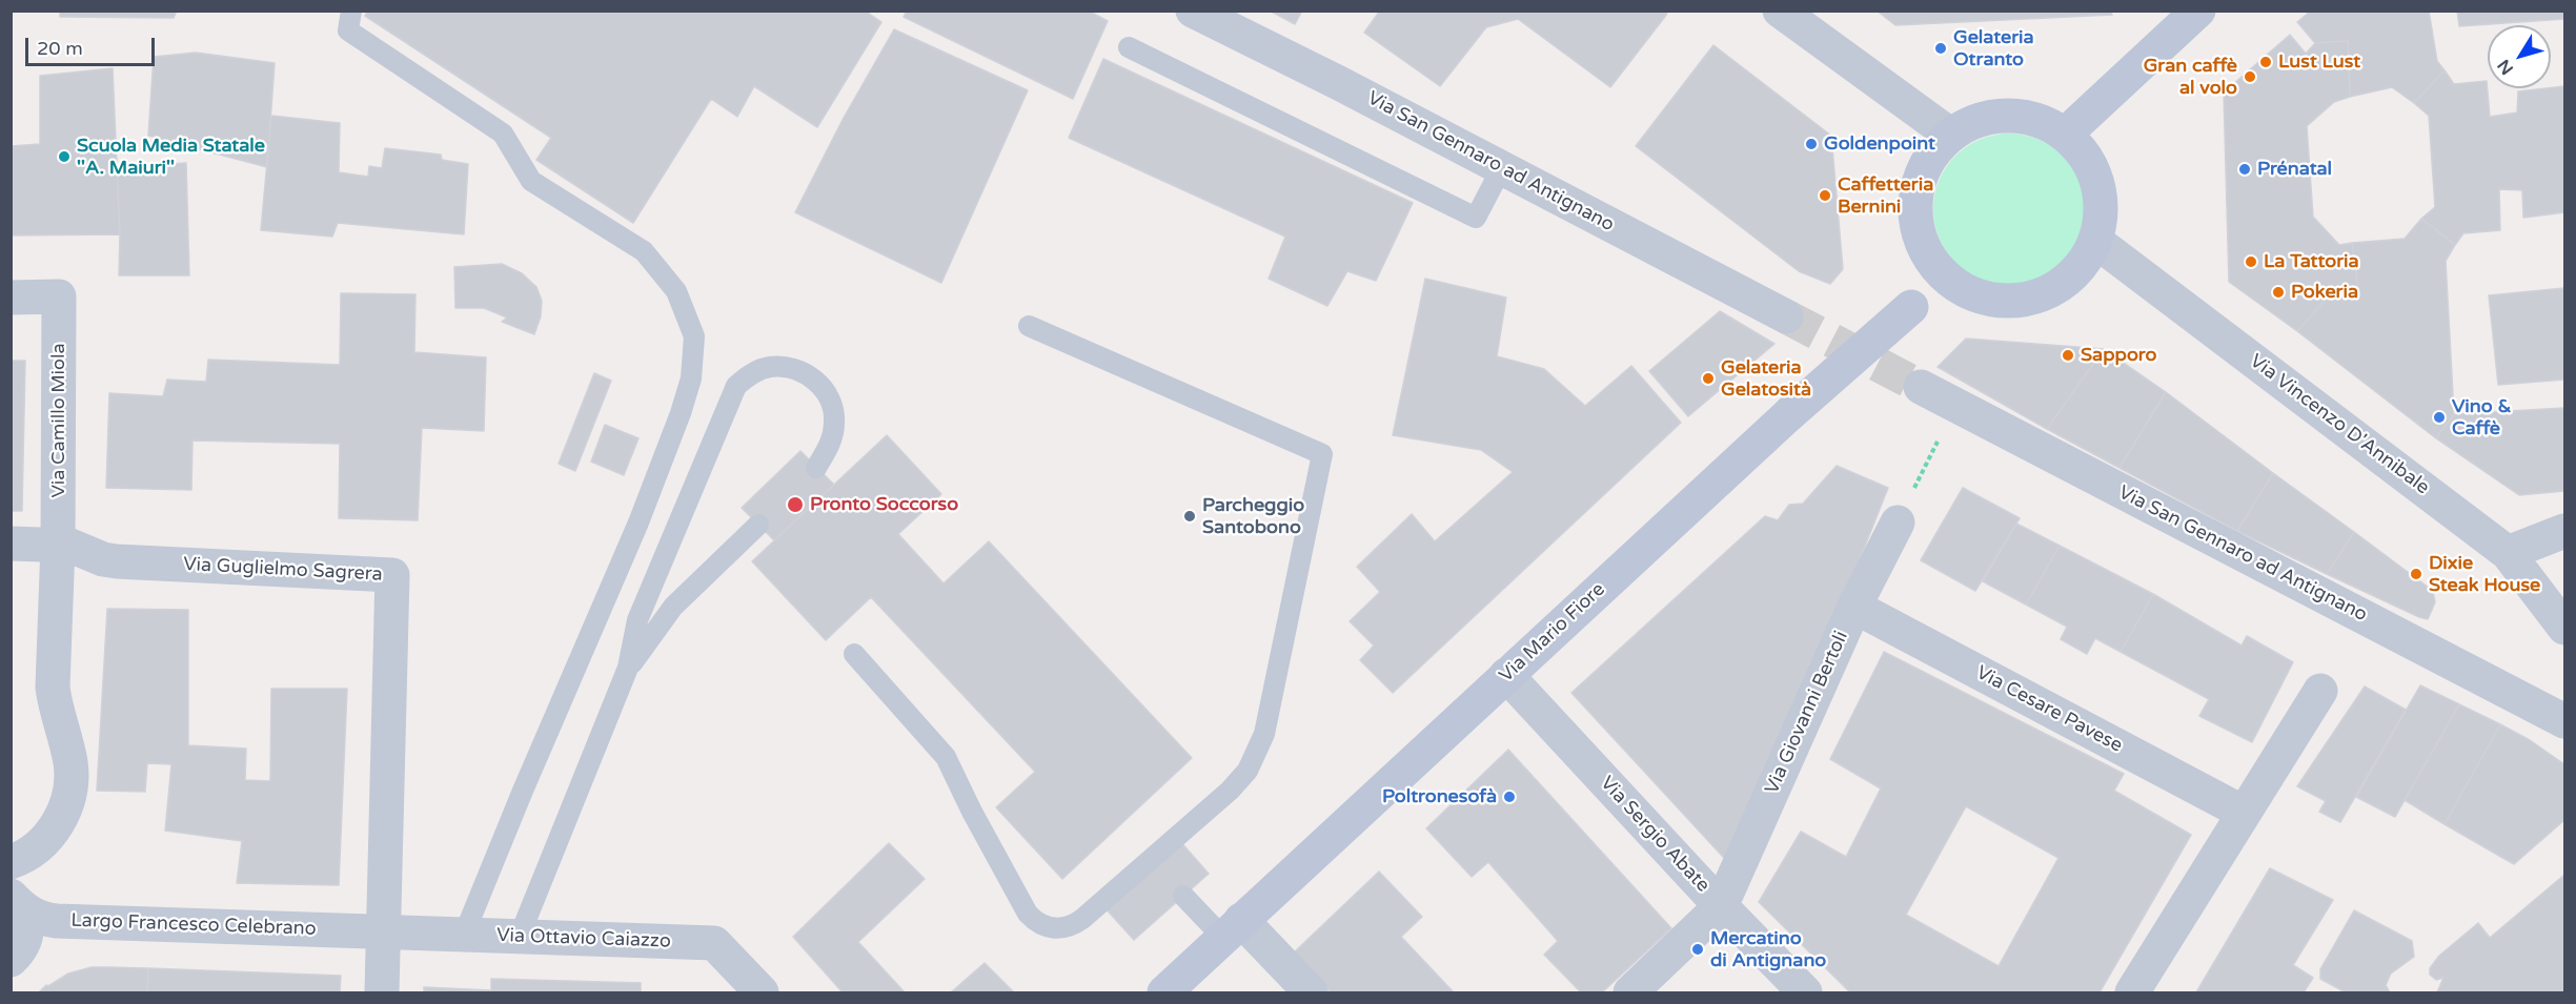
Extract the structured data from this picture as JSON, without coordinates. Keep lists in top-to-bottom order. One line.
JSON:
{"streets":{"street":["Via San Gennaro ad Antignano","Via Camillo Miola","Via Vincenzo D'Annibale","Via Guglielmo Sagrera","Via Mario Fiore","Via Cesare Pavese","Via Giovanni Bertoli","Via Sergio Abate","Largo Francesco Celebrano","Via Ottavio Caiazzo"]},"crossings":[["Via Camillo Miola","Via Guglielmo Sagrera"],["Via Vincenzo D'Annibale","Via Mario Fiore"],["Via Guglielmo Sagrera","Largo Francesco Celebrano"],["Via Guglielmo Sagrera","Via Ottavio Caiazzo"],["Via Mario Fiore","Via Sergio Abate"],["Via Cesare Pavese","Via Giovanni Bertoli"],["Via Giovanni Bertoli","Via Sergio Abate"],["Largo Francesco Celebrano","Via Ottavio Caiazzo"]],"places":["Gelateria Otranto","Lust Lust","Gran caffè al volo","Goldenpoint","Scuola Media Statale ''A. Maiuri''","Prénatal","Caffetteria Bernini","La Tattoria","Pokeria","Sapporo","Gelateria Gelatosità","Vino & Caffè","Pronto Soccorso","Parcheggio Santobono","Dixie Steak House","Poltronesofà","Mercatino di Antignano"],"scale_bar":"20 m","north":"bottom left"}
